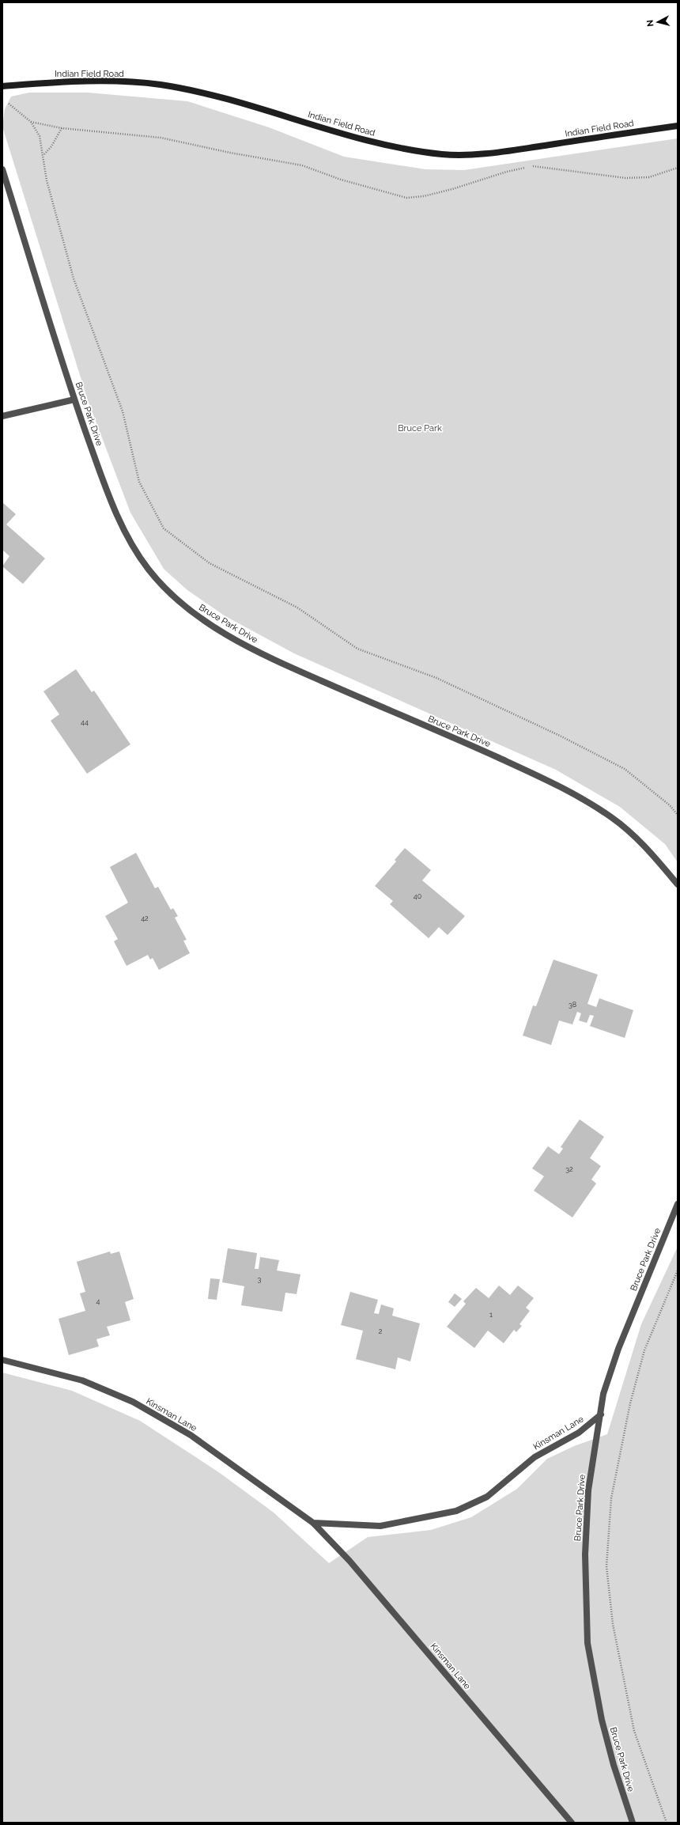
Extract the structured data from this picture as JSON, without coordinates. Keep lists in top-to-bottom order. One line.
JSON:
{"streets":{"main road":["Indian Field Road"],"street":["Bruce Park Drive","Kinsman Lane"]},"crossings":[["Bruce Park Drive","Kinsman Lane"]],"parks":["Bruce Park"],"house_numbers":["44","40","42","38","32","3","4","1","2"],"north":"left"}
